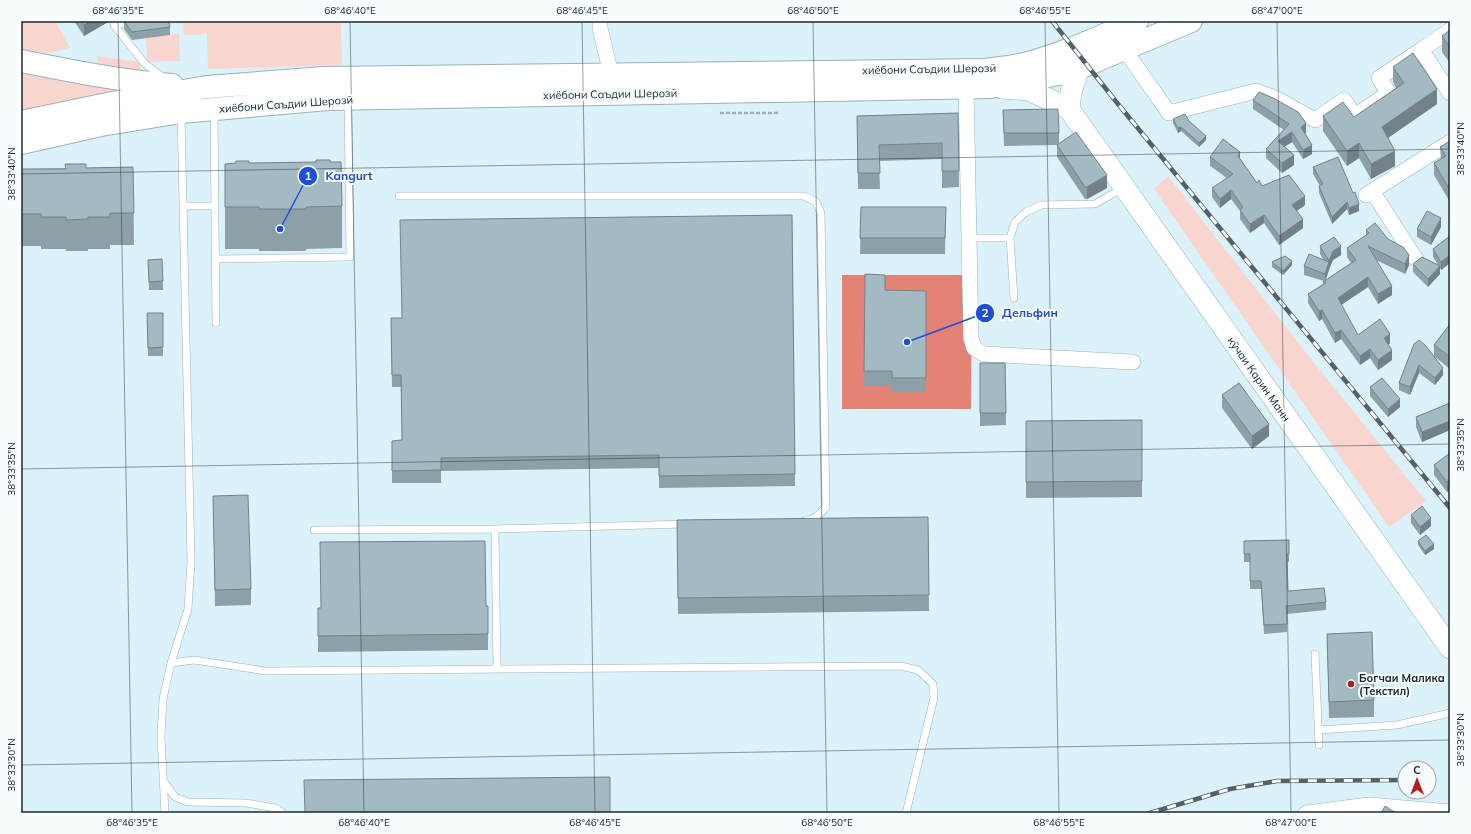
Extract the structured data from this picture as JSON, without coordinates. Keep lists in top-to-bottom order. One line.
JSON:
{"streets":{"highway":["хиёбони Саъдии Шерозӣ"],"street":["кӯчаи Карин Манн"]},"crossings":[["хиёбони Саъдии Шерозӣ","кӯчаи Карин Манн"]],"places":["Kangurt","Дельфин","Богчаи Малика (Текстил)"],"north":"top","coordinates":["68°46'35\"E","68°46'40\"E","68°46'45\"E","68°46'50\"E","68°46'55\"E","68°47'00\"E","38°33'40\"N","38°33'35\"N","38°33'30\"N"]}
